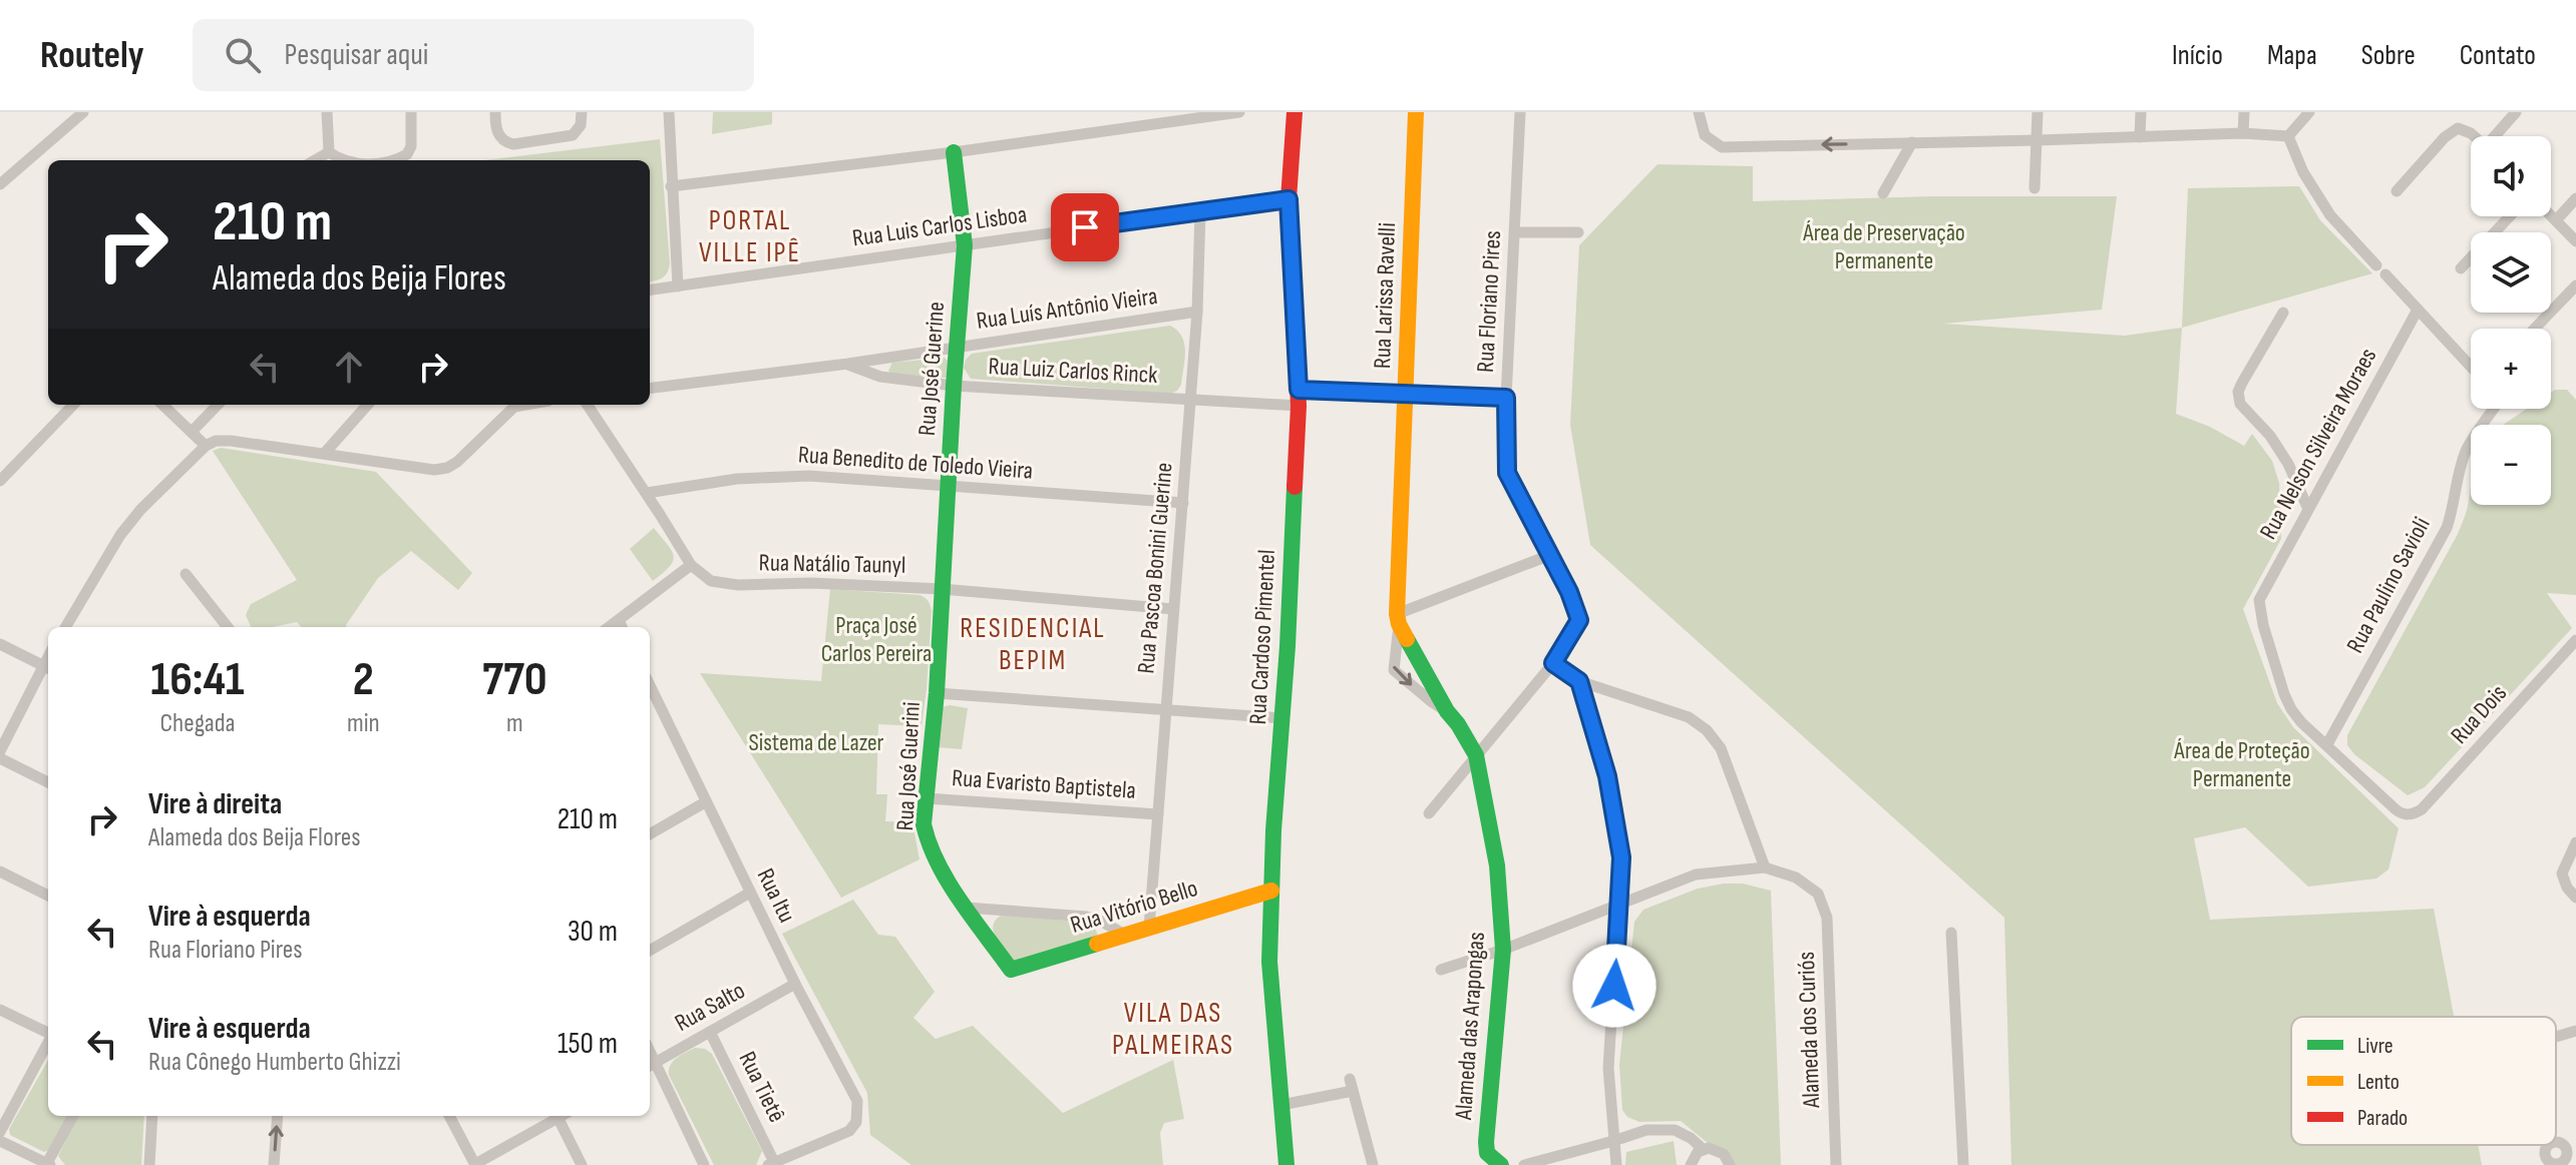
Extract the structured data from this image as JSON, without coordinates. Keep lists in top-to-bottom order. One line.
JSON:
{"streets":{"street":["Rua Luis Carlos Lisboa","Rua Larissa Ravelli","Rua Floriano Pires","Rua Luís Antônio Vieira","Rua José Guerine","Rua Luiz Carlos Rinck","Rua Nelson Silveira Moraes","Rua Benedito de Toledo Vieira","Rua Natálio Taunyl","Rua Pascoa Bonini Guerine","Rua Paulino Savioli","Rua Cardoso Pimentel","Rua Dois","Rua José Guerini","Rua Evaristo Baptistela","Rua Itu","Rua Vitório Bello","Rua Salto","Alameda das Arapongas","Alameda dos Curiós","Rua Tietê"]},"crossings":[["Rua Luis Carlos Lisboa","Rua José Guerine"],["Rua Luis Carlos Lisboa","Rua Pascoa Bonini Guerine"],["Rua Luis Carlos Lisboa","Rua Cardoso Pimentel"],["Rua Larissa Ravelli","Rua Luiz Carlos Rinck"],["Rua Larissa Ravelli","Alameda das Arapongas"],["Rua Floriano Pires","Rua Luiz Carlos Rinck"],["Rua Luís Antônio Vieira","Rua José Guerine"],["Rua Luís Antônio Vieira","Rua Luiz Carlos Rinck"],["Rua Luís Antônio Vieira","Rua Pascoa Bonini Guerine"],["Rua José Guerine","Rua Luiz Carlos Rinck"],["Rua José Guerine","Rua Benedito de Toledo Vieira"],["Rua José Guerine","Rua Natálio Taunyl"],["Rua José Guerine","Rua José Guerini"],["Rua Luiz Carlos Rinck","Rua Pascoa Bonini Guerine"],["Rua Luiz Carlos Rinck","Rua Cardoso Pimentel"],["Rua Nelson Silveira Moraes","Rua Paulino Savioli"],["Rua Nelson Silveira Moraes","Rua Dois"],["Rua Benedito de Toledo Vieira","Rua Natálio Taunyl"],["Rua Benedito de Toledo Vieira","Rua Pascoa Bonini Guerine"],["Rua Natálio Taunyl","Rua Pascoa Bonini Guerine"],["Rua Natálio Taunyl","Rua José Guerini"],["Rua Pascoa Bonini Guerine","Rua Evaristo Baptistela"],["Rua Pascoa Bonini Guerine","Rua Vitório Bello"],["Rua Paulino Savioli","Rua Dois"],["Rua Cardoso Pimentel","Rua Vitório Bello"],["Rua José Guerini","Rua Evaristo Baptistela"],["Rua José Guerini","Rua Vitório Bello"],["Rua Itu","Rua Salto"],["Rua Itu","Rua Tietê"],["Rua Salto","Rua Tietê"]],"districts":["PORTAL VILLE IPÊ","RESIDENCIAL BEPIM","VILA DAS PALMEIRAS"],"parks":["Área de Preservação Permanente","Praça José Carlos Pereira","Sistema de Lazer","Área de Proteção Permanente"],"legend":["Livre","Lento","Parado"],"page":{"header":"Routely","search":"Pesquisar aqui","nav":["Início","Mapa","Sobre","Contato"],"map_buttons":["+","−"],"turn":["210 m","Alameda dos Beija Flores"],"eta":["16:41","Chegada","2","min","770","m"],"list":[{"name":"Vire à direita","note":"Alameda dos Beija Flores","value":"210 m"},{"name":"Vire à esquerda","note":"Rua Floriano Pires","value":"30 m"},{"name":"Vire à esquerda","note":"Rua Cônego Humberto Ghizzi","value":"150 m"}]}}
